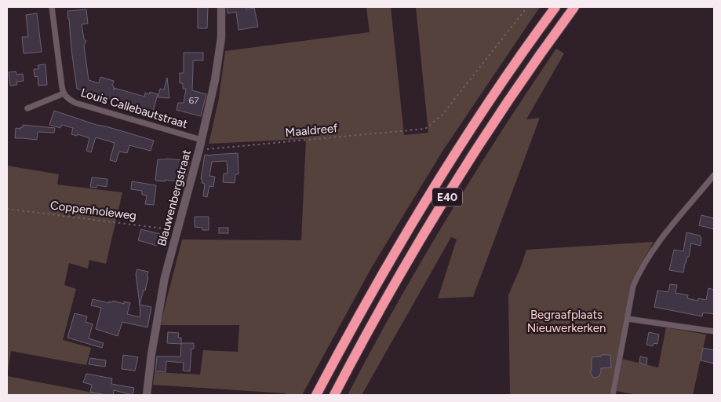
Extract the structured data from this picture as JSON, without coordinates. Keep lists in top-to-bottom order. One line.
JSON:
{"streets":{"highway":["E40"],"street":["Louis Callebautstraat","Blauwenbergstraat"],"path":["Maaldreef","Coppenholeweg"]},"crossings":[["Louis Callebautstraat","Blauwenbergstraat"],["Maaldreef","Blauwenbergstraat"],["Blauwenbergstraat","Coppenholeweg"]],"parks":["Begraafplaats Nieuwerkerken"],"house_numbers":["67"]}
